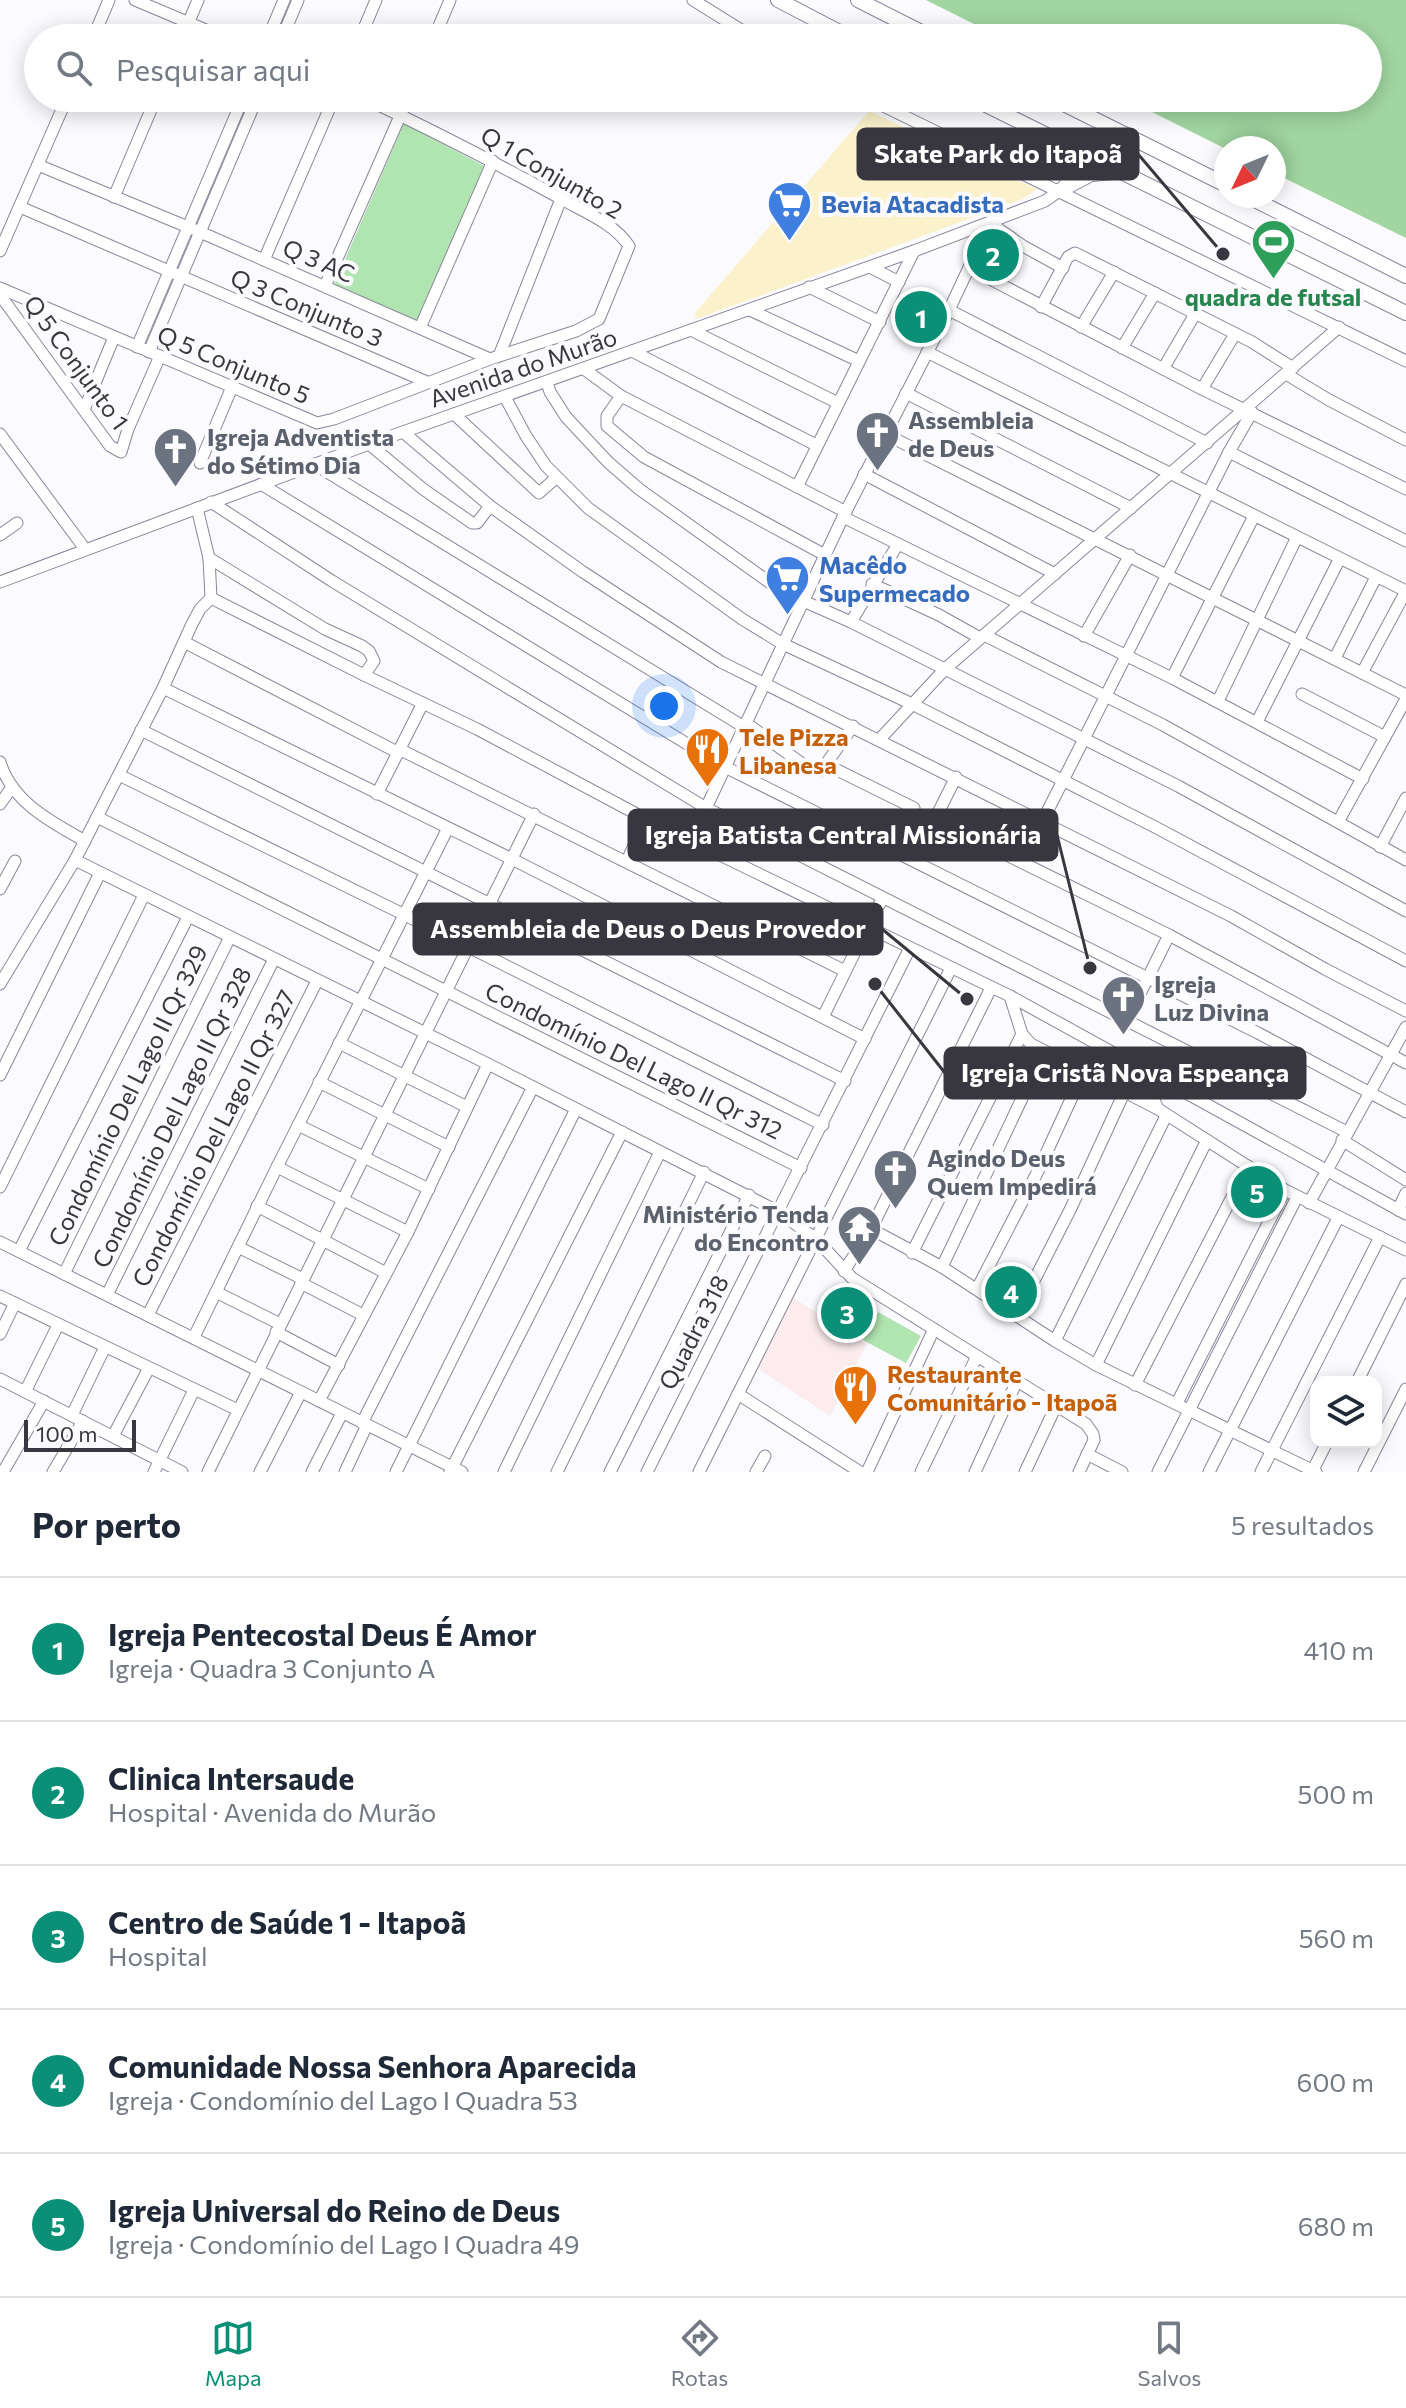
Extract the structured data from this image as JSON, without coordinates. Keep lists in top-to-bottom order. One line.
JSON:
{"streets":{"street":["Q 1 Conjunto 2","Q 3 AC","Q 3 Conjunto 3","Q 5 Conjunto 1","Q 5 Conjunto 5","Avenida do Murão","Condomínio Del Lago II Qr 312","Condomínio Del Lago II Qr 329","Condomínio Del Lago II Qr 328","Condomínio Del Lago II Qr 327","Quadra 318"]},"crossings":[["Q 1 Conjunto 2","Q 3 AC"],["Q 1 Conjunto 2","Q 5 Conjunto 5"],["Q 3 AC","Q 5 Conjunto 5"],["Q 3 Conjunto 3","Q 5 Conjunto 5"],["Q 5 Conjunto 1","Q 5 Conjunto 5"],["Condomínio Del Lago II Qr 312","Quadra 318"]],"places":{"supermarket":["Bevia Atacadista","Macêdo Supermecado"],"other":["Skate Park do Itapoã","Igreja Batista Central Missionária","Igreja Cristã Nova Espeança","Assembleia de Deus o Deus Provedor"],"sports":["quadra de futsal"],"church":["Assembleia de Deus","Igreja Adventista do Sétimo Dia","Igreja Luz Divina","Agindo Deus Quem Impedirá"],"restaurant":["Tele Pizza Libanesa","Restaurante Comunitário - Itapoã"],"temple":["Ministério Tenda do Encontro"]},"scale_bar":"100 m","north":"bottom left","page":{"search":"Pesquisar aqui","pins":["2","1","5","4","3"],"scale":"100 m","heading":["Por perto","5 resultados"],"list":[{"mark":"1","name":"Igreja Pentecostal Deus É Amor","note":"Igreja · Quadra 3 Conjunto A","value":"410 m"},{"mark":"2","name":"Clinica Intersaude","note":"Hospital · Avenida do Murão","value":"500 m"},{"mark":"3","name":"Centro de Saúde 1 - Itapoã","note":"Hospital","value":"560 m"},{"mark":"4","name":"Comunidade Nossa Senhora Aparecida","note":"Igreja · Condomínio del Lago I Quadra 53","value":"600 m"},{"mark":"5","name":"Igreja Universal do Reino de Deus","note":"Igreja · Condomínio del Lago I Quadra 49","value":"680 m"}],"nav":["Mapa","Rotas","Salvos"]}}
